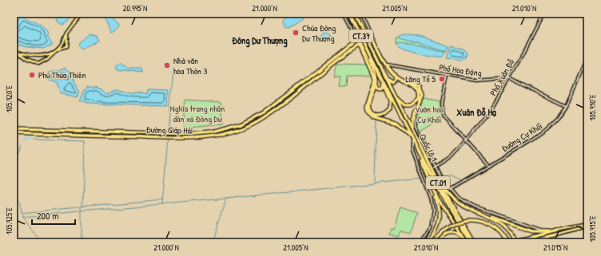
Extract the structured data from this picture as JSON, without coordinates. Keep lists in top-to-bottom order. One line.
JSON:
{"streets":{"highway":["CT.37","Đường Giáp Hải","Quốc lộ 1","CT.01"],"street":["Phố Hoa Động","Phố Xuân Đỗ","Đường Cự Khối"]},"crossings":[["CT.37","Quốc lộ 1"],["Phố Hoa Động","Phố Xuân Đỗ"]],"districts":["Đông Dư Thượng","Xuân Đỗ Hạ"],"parks":["Nghĩa trang nhân dân xã Đông Dư","Vườn hoa Cự Khối"],"places":["Chùa Đông Dư Thượng","Nhà văn hóa Thôn 3","Phủ Thừa Thiên","Lăng Tổ 5"],"scale_bar":"200 m","coordinates":["20.995°N","21.000°N","21.005°N","21.010°N","105.920°E","105.910°E","105.925°E","105.915°E","21.015°N"]}
